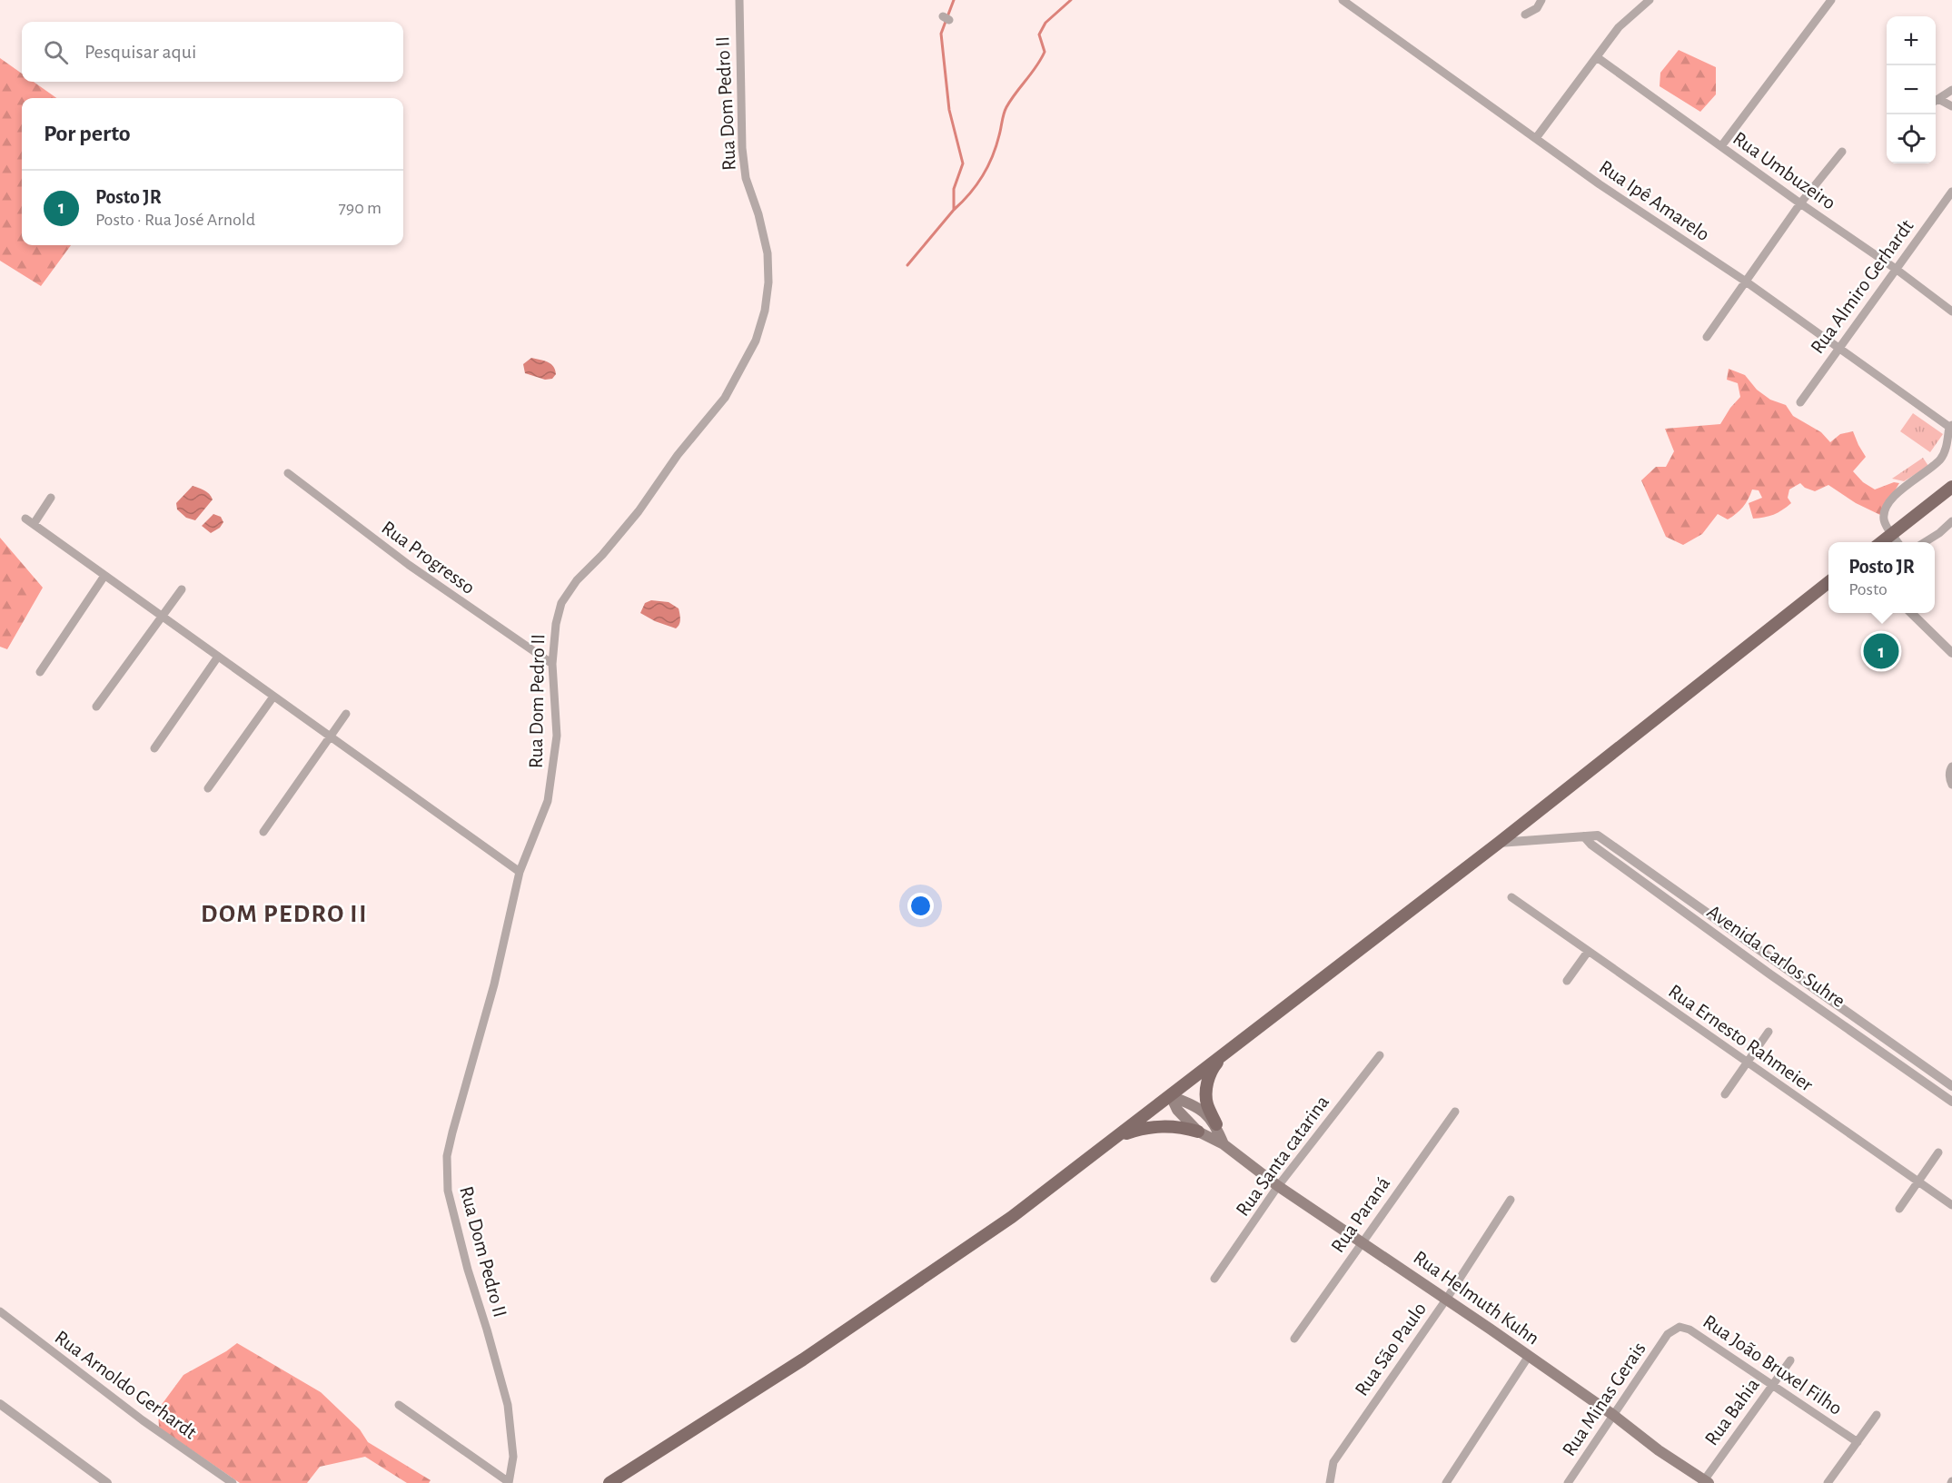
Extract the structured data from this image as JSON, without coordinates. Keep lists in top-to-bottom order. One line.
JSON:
{"streets":{"main road":["Rua Helmuth Kuhn"],"street":["Rua Dom Pedro II","Rua Umbuzeiro","Rua Ipê Amarelo","Rua Almiro Gerhardt","Rua Progresso","Avenida Carlos Suhre","Rua Ernesto Rahmeier","Rua Santa catarina","Rua Paraná","Rua São Paulo","Rua João Bruxel Filho","Rua Arnoldo Gerhardt","Rua Minas Gerais","Rua Bahia"]},"crossings":[["Rua Dom Pedro II","Rua Progresso"],["Rua Umbuzeiro","Rua Almiro Gerhardt"],["Rua Ipê Amarelo","Rua Almiro Gerhardt"],["Rua Santa catarina","Rua Helmuth Kuhn"],["Rua Paraná","Rua Helmuth Kuhn"],["Rua Helmuth Kuhn","Rua São Paulo"],["Rua Helmuth Kuhn","Rua Minas Gerais"],["Rua Helmuth Kuhn","Rua Bahia"],["Rua João Bruxel Filho","Rua Minas Gerais"],["Rua João Bruxel Filho","Rua Bahia"]],"districts":["DOM PEDRO II"],"page":{"map_buttons":["+","−"],"search":"Pesquisar aqui","heading":"Por perto","list":[{"mark":"1","name":"Posto JR","note":"Posto · Rua José Arnold","value":"790 m"}],"popup":["Posto JR","Posto"],"pins":"1"}}
